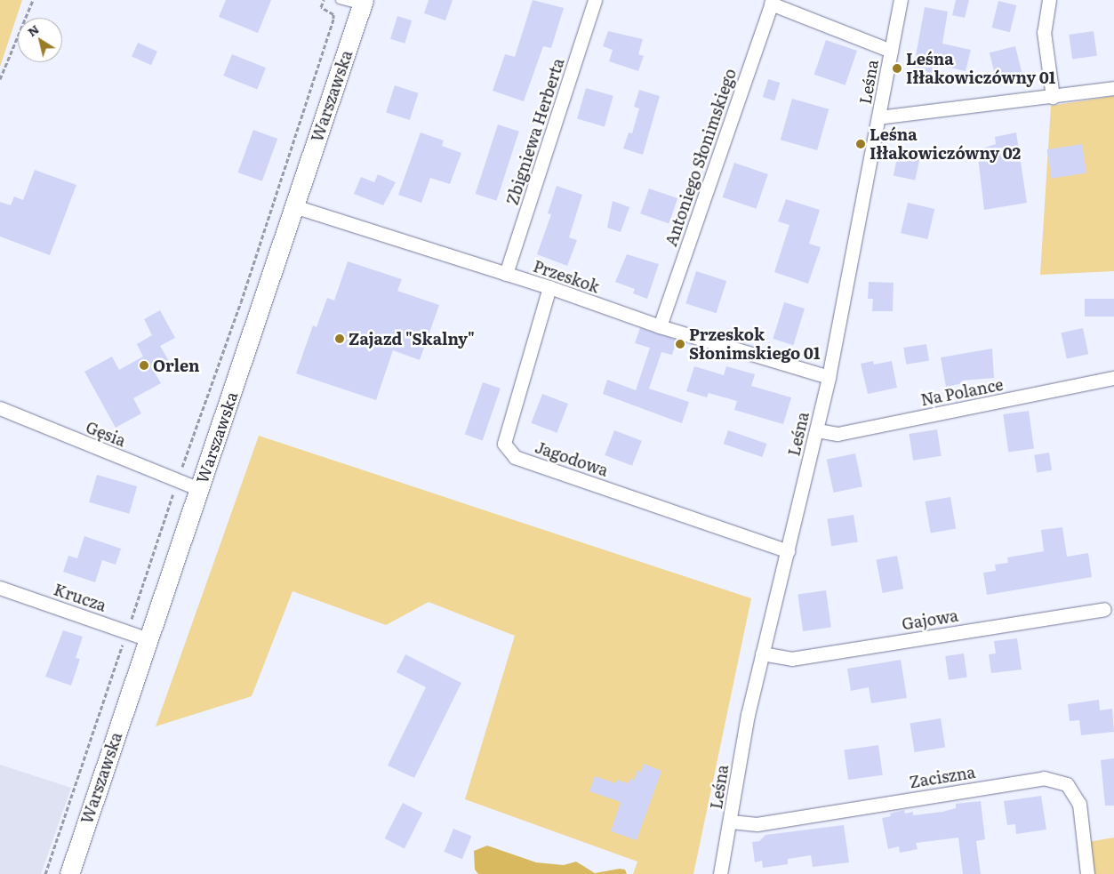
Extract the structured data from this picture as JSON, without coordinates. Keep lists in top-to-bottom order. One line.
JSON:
{"streets":{"street":["Leśna","Warszawska","Zbigniewa Herberta","Antoniego Słonimskiego","Przeskok","Na Polance","Gęsia","Jagodowa","Krucza","Gajowa","Zaciszna"]},"crossings":[["Leśna","Przeskok"],["Leśna","Na Polance"],["Leśna","Jagodowa"],["Leśna","Gajowa"],["Leśna","Zaciszna"],["Warszawska","Przeskok"],["Warszawska","Gęsia"],["Warszawska","Krucza"],["Zbigniewa Herberta","Przeskok"],["Antoniego Słonimskiego","Przeskok"],["Przeskok","Jagodowa"]],"places":["Leśna Iłłakowiczówny 01","Leśna Iłłakowiczówny 02","Zajazd \"Skalny\"","Przeskok Słonimskiego 01","Orlen"],"north":"top left"}
